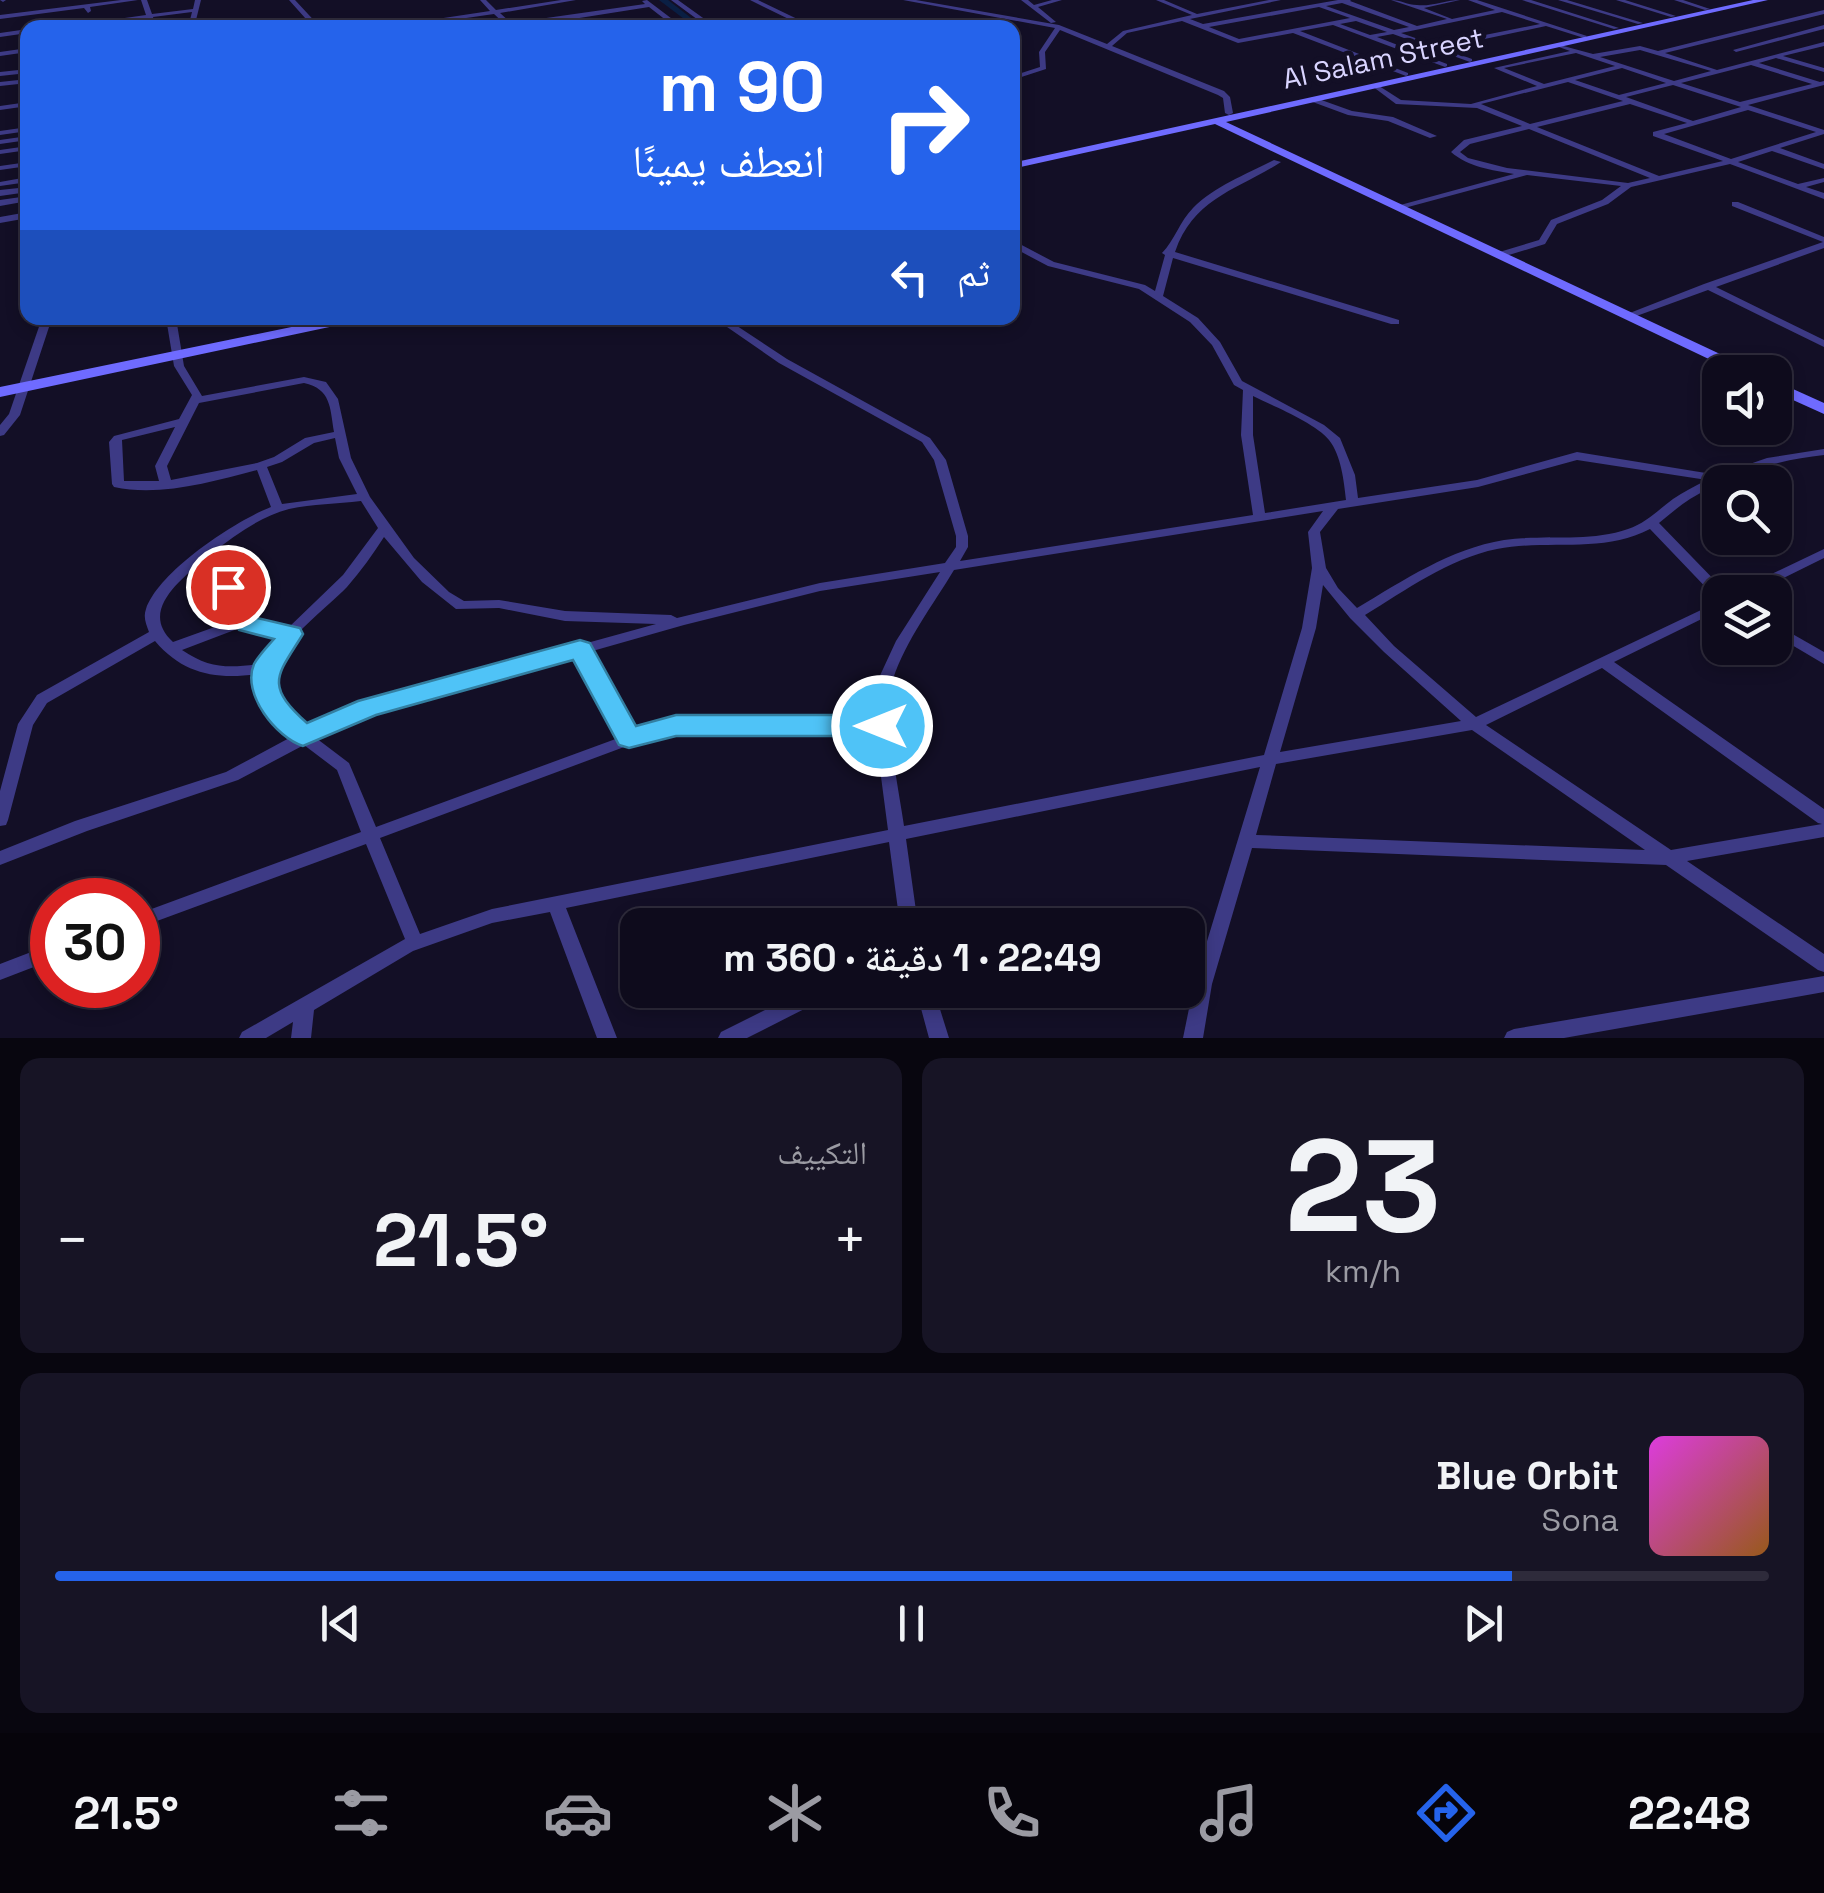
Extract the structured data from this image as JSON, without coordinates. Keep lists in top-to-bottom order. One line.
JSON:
{"streets":{"main road":["Al Salam Street"]},"page":{"turn":["90 m","انعطف يمينًا"],"then":"ثم","limit":"30","trip":"22:49 · 1 دقيقة · 360 m","tile":[["23","km/h"],"التكييف"],"heat":["−","21.5°","+"],"song":["Blue Orbit","Sona"],"tabs":["22:48","21.5°"]}}
